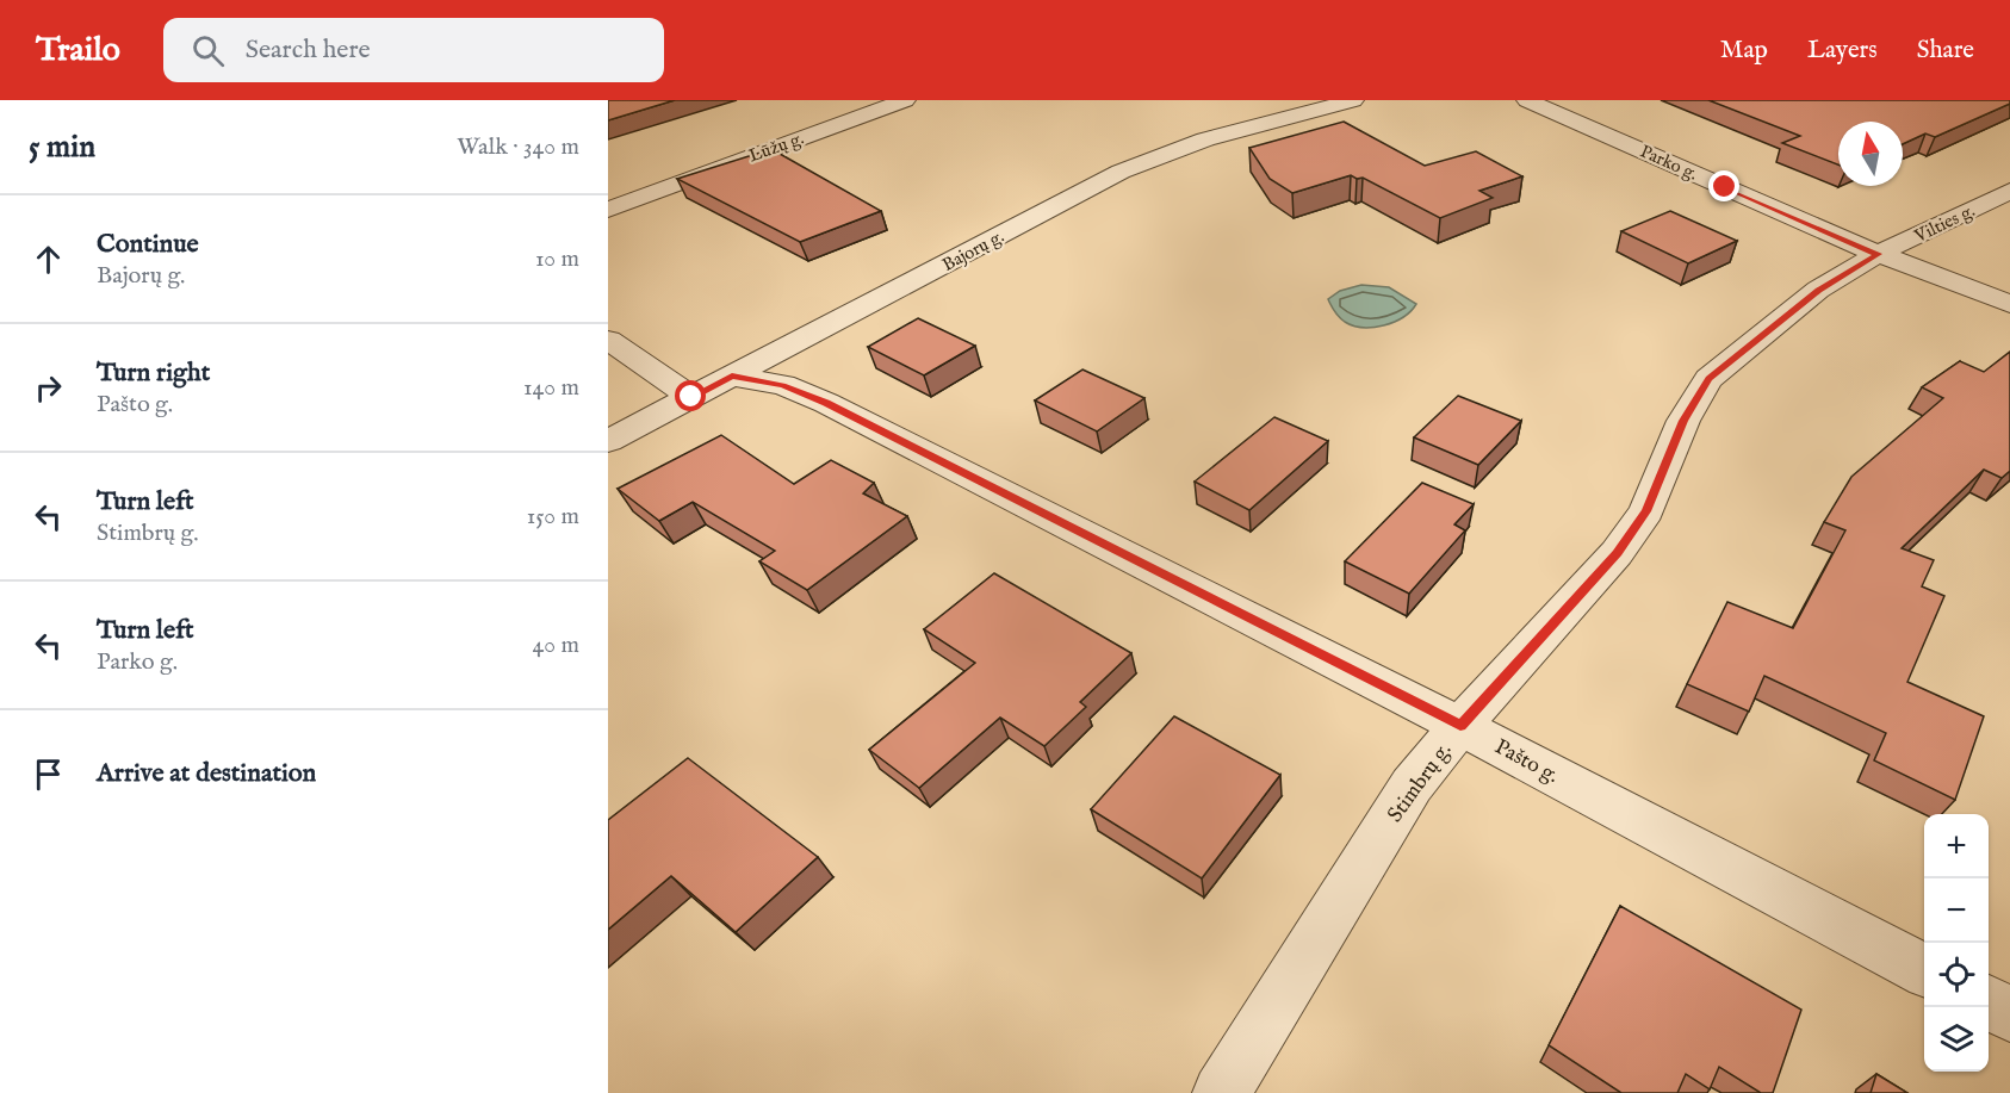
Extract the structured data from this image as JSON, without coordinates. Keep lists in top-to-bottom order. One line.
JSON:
{"streets":{"street":["Lūžų g.","Parko g.","Vilties g.","Bajorų g.","Pašto g.","Stimbrų g."]},"crossings":[["Parko g.","Vilties g."],["Parko g.","Stimbrų g."],["Vilties g.","Stimbrų g."],["Bajorų g.","Pašto g."],["Pašto g.","Stimbrų g."]],"north":"top","page":{"header":"Trailo","search":"Search here","nav":["Map","Layers","Share"],"heading":["5 min","Walk · 340 m"],"list":[["Continue","Bajorų g.","10 m"],["Turn right","Pašto g.","140 m"],["Turn left","Stimbrų g.","150 m"],["Turn left","Parko g.","40 m"],"Arrive at destination"],"map_buttons":["+","−"]}}
